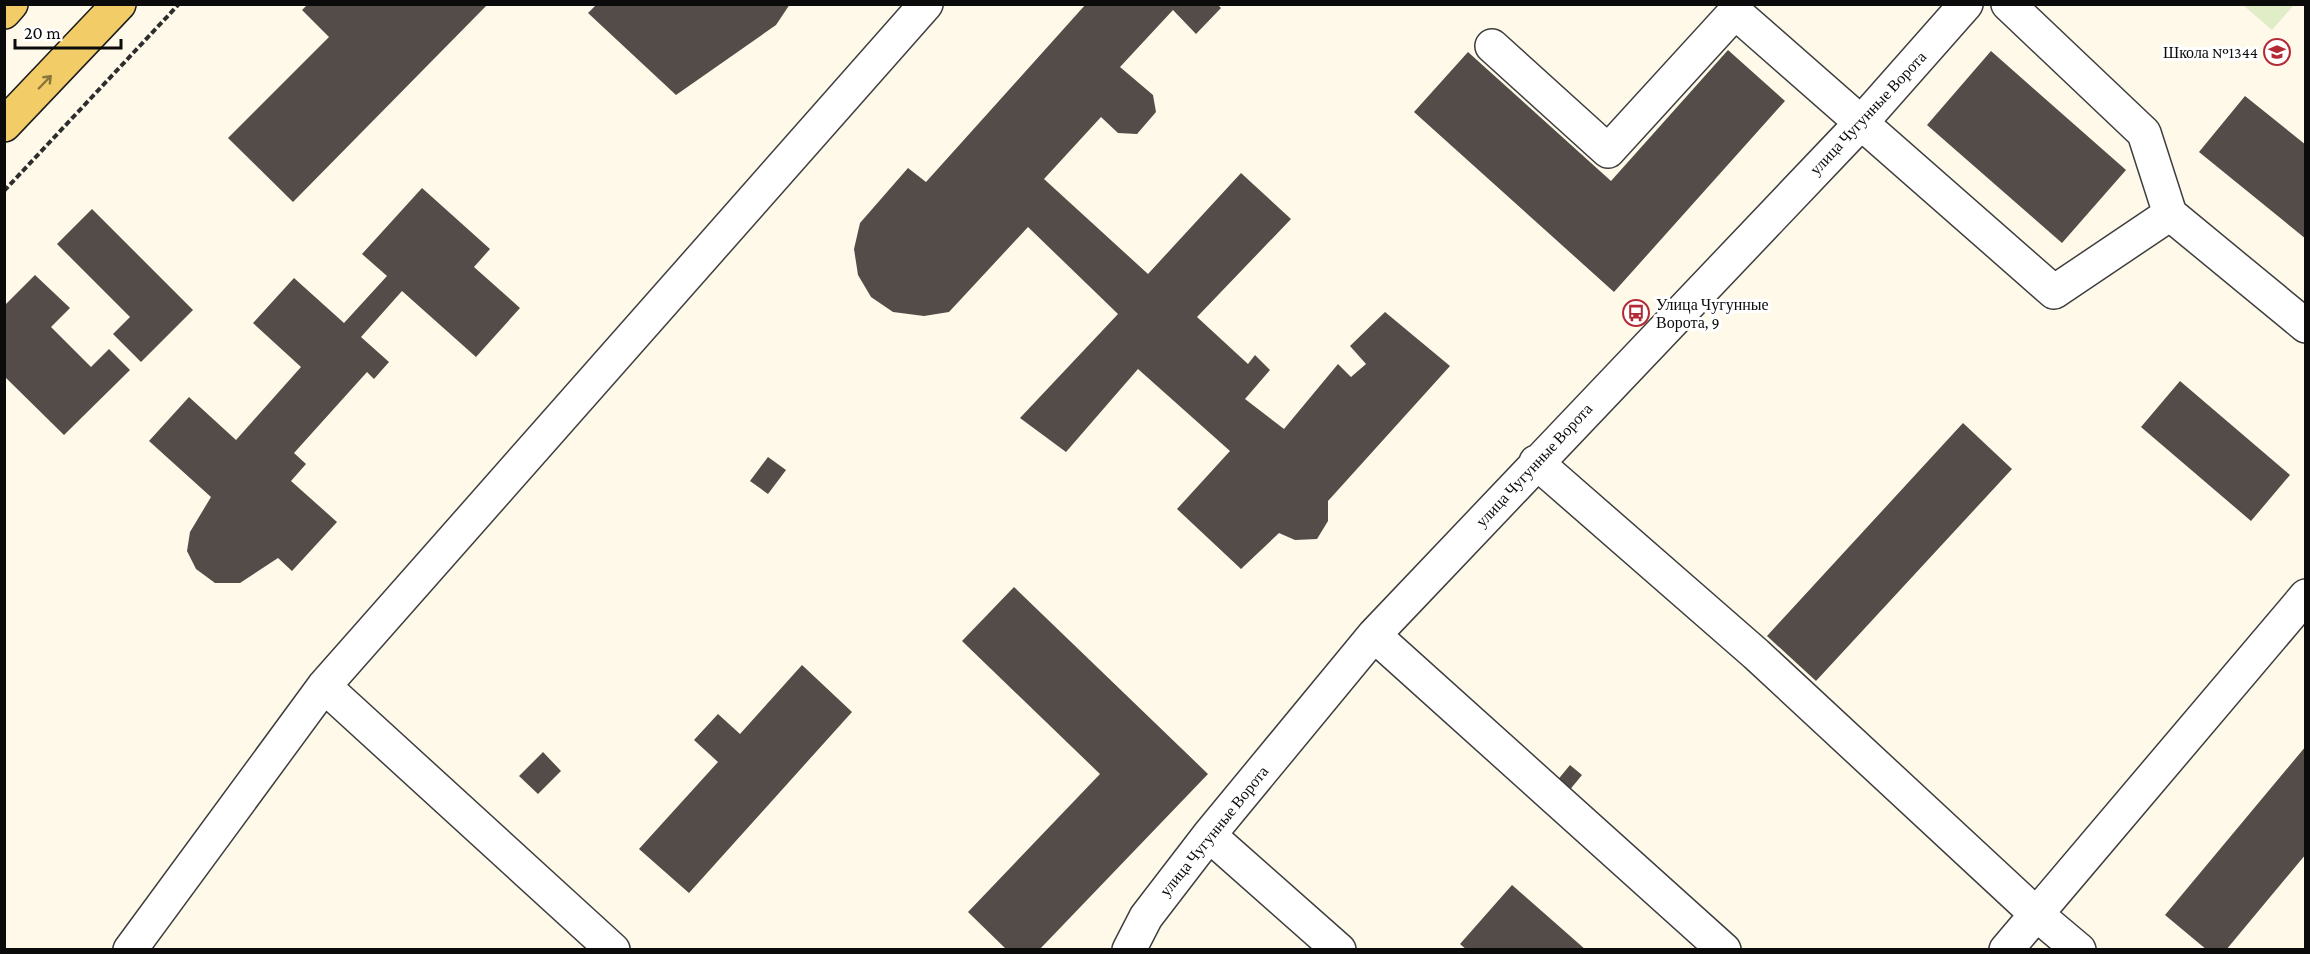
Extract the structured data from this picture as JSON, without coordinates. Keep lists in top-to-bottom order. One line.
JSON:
{"streets":{"street":["улица Чугунные Ворота"]},"places":{"school or university":["Школа №1344"],"bus stop":["Улица Чугунные Ворота, 9"]},"scale_bar":"20 m"}
